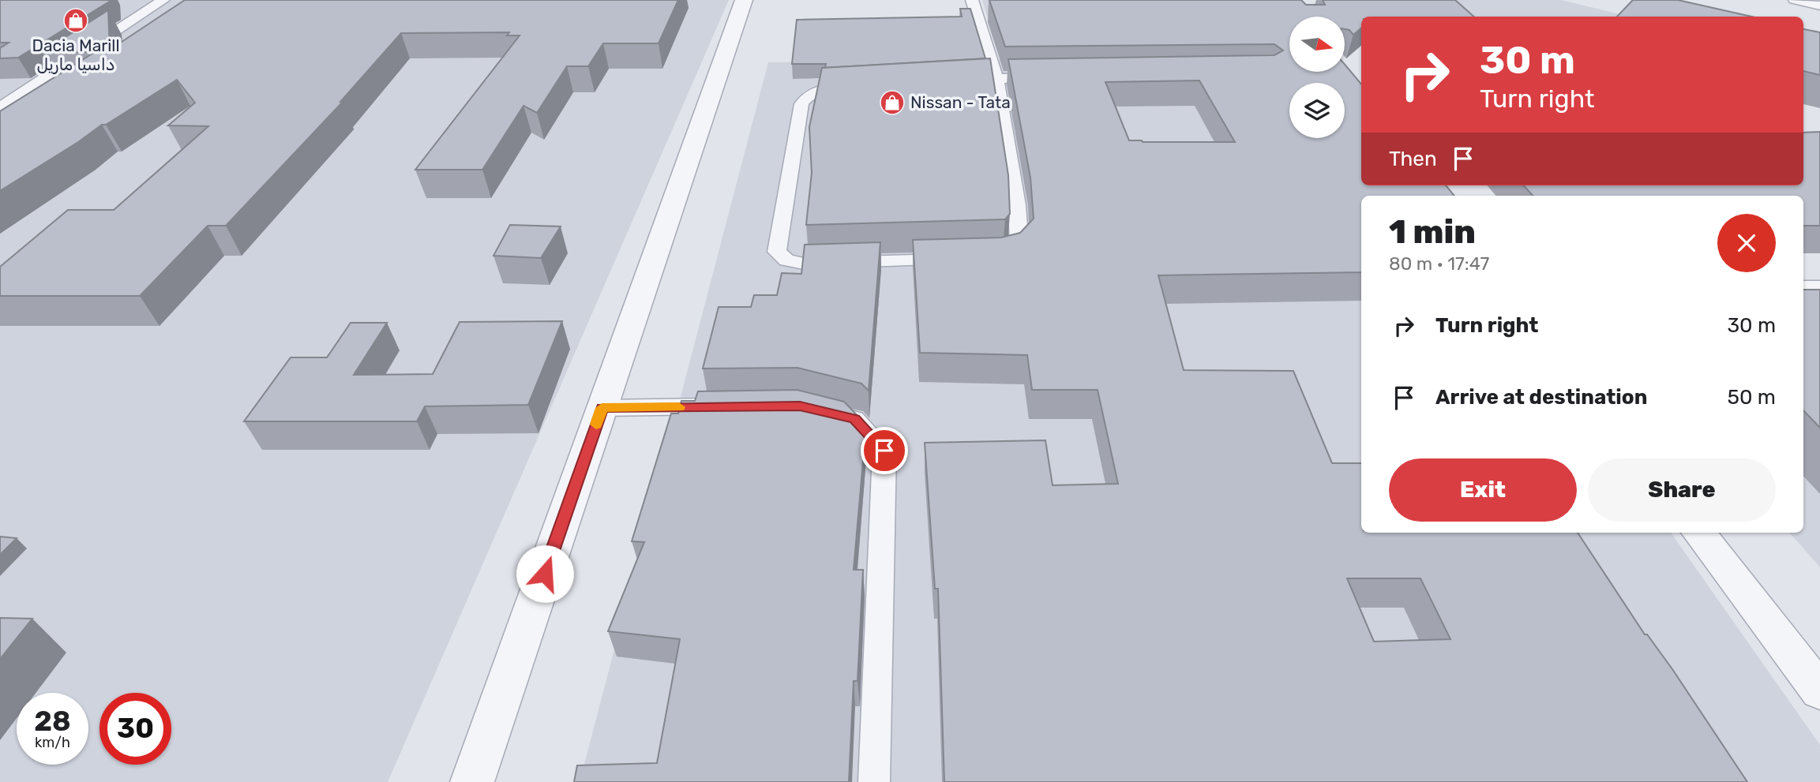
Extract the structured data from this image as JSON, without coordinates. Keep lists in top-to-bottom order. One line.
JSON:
{"places":{"shop":["Dacia Marill داسيا ماريل","Nissan - Tata"]},"north":"right","page":{"turn":["30 m","Turn right"],"then":"Then","heading":["1 min","80 m · 17:47"],"list":[{"name":"Turn right","value":"30 m"},{"name":"Arrive at destination","value":"50 m"}],"buttons":["Exit","Share"],"speed":"28 km/h","limit":"30"}}
